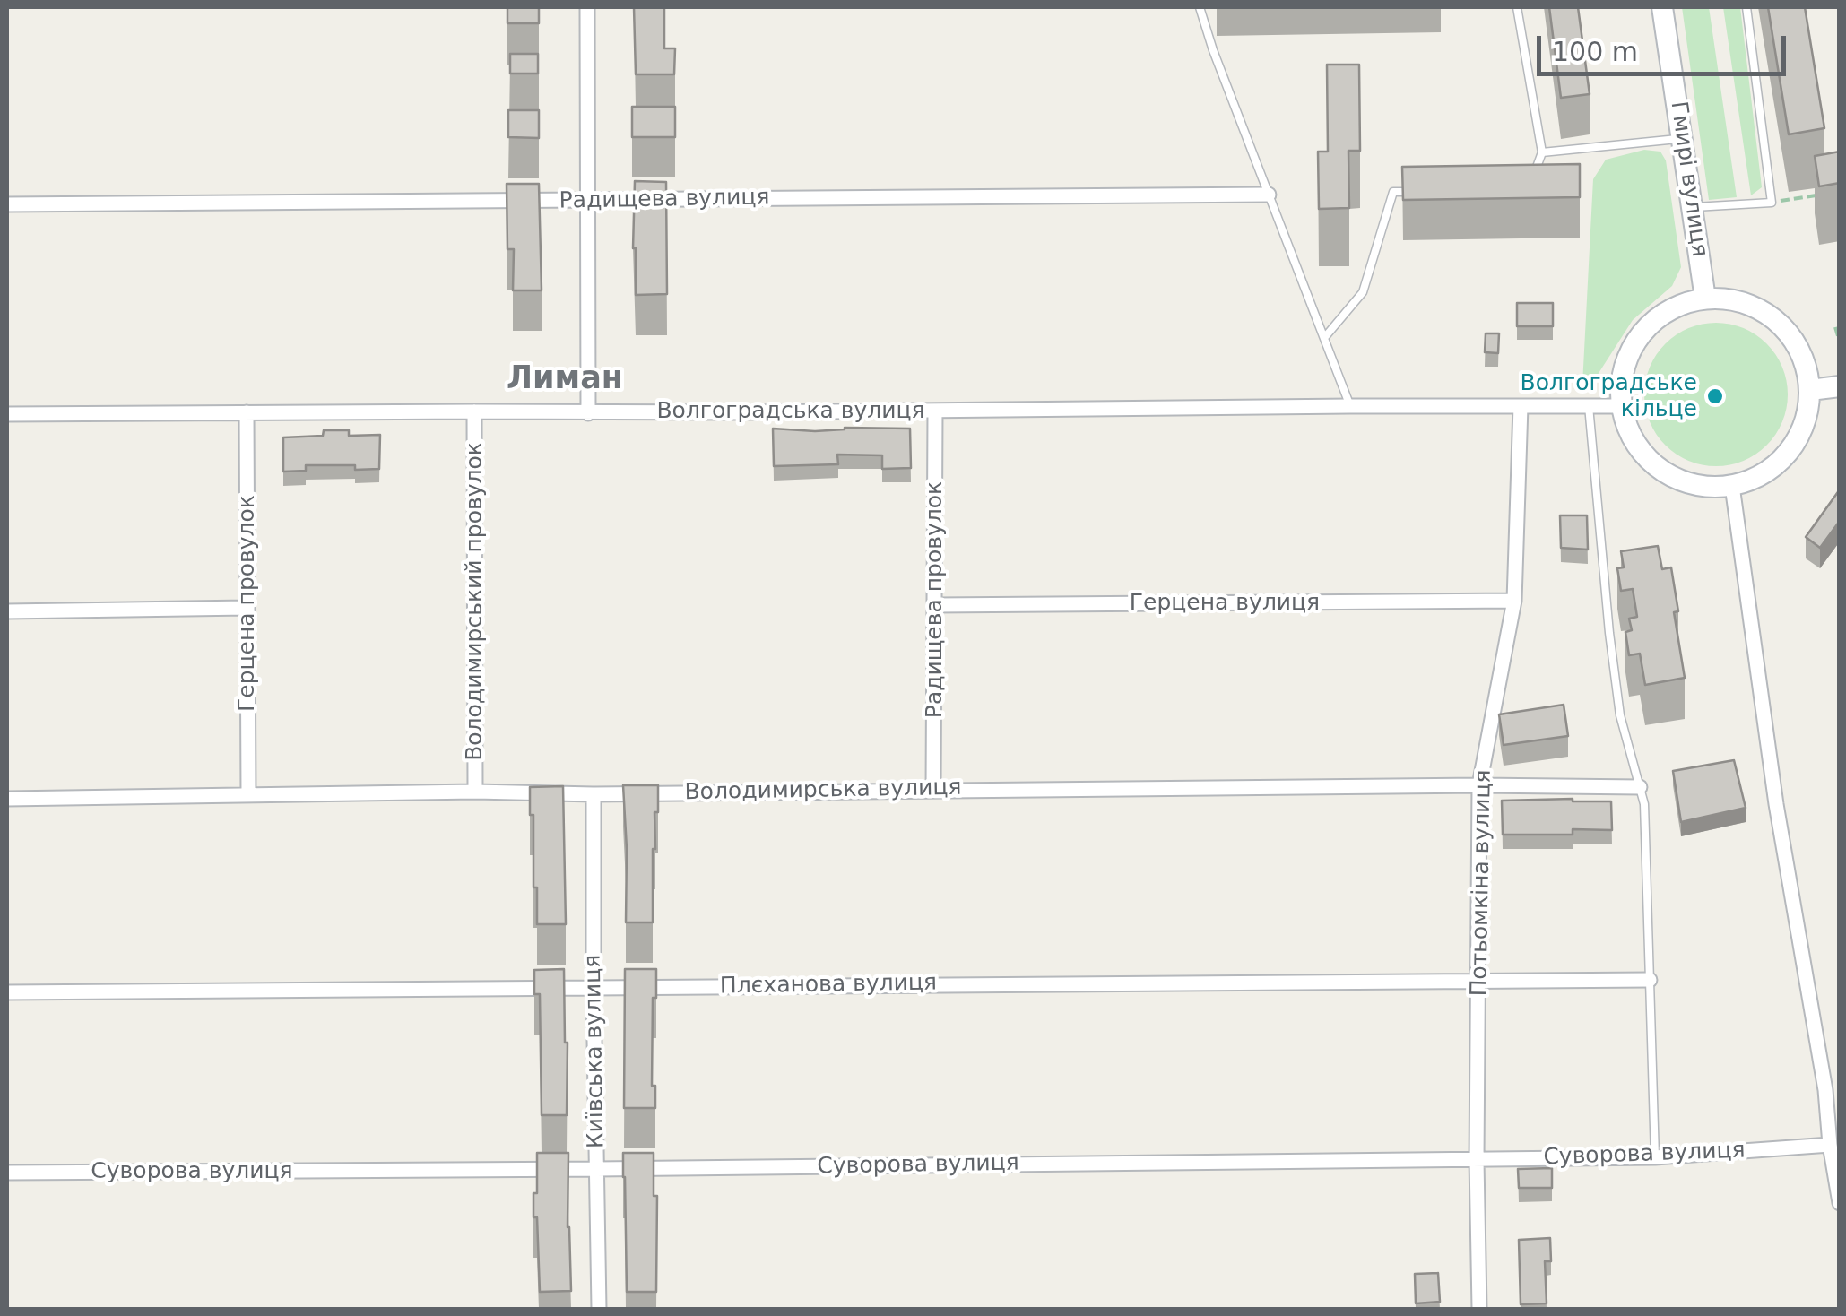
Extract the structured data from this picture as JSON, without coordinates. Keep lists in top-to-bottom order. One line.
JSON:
{"streets":{"street":["Гмирі вулиця","Радищева вулиця","Волгоградська вулиця","Радищева провулок","Володимирський провулок","Герцена провулок","Герцена вулиця","Володимирська вулиця","Потьомкіна вулиця","Плєханова вулиця","Київська вулиця","Суворова вулиця"]},"crossings":[["Гмирі вулиця","Волгоградська вулиця"],["Волгоградська вулиця","Радищева провулок"],["Волгоградська вулиця","Володимирський провулок"],["Волгоградська вулиця","Герцена провулок"],["Волгоградська вулиця","Потьомкіна вулиця"],["Радищева провулок","Герцена вулиця"],["Радищева провулок","Володимирська вулиця"],["Володимирський провулок","Володимирська вулиця"],["Герцена провулок","Володимирська вулиця"],["Герцена вулиця","Потьомкіна вулиця"],["Володимирська вулиця","Потьомкіна вулиця"],["Володимирська вулиця","Київська вулиця"],["Потьомкіна вулиця","Плєханова вулиця"],["Потьомкіна вулиця","Суворова вулиця"],["Плєханова вулиця","Київська вулиця"],["Київська вулиця","Суворова вулиця"]],"districts":["Лиман"],"places":["Волгоградське кільце"],"scale_bar":"100 m"}
